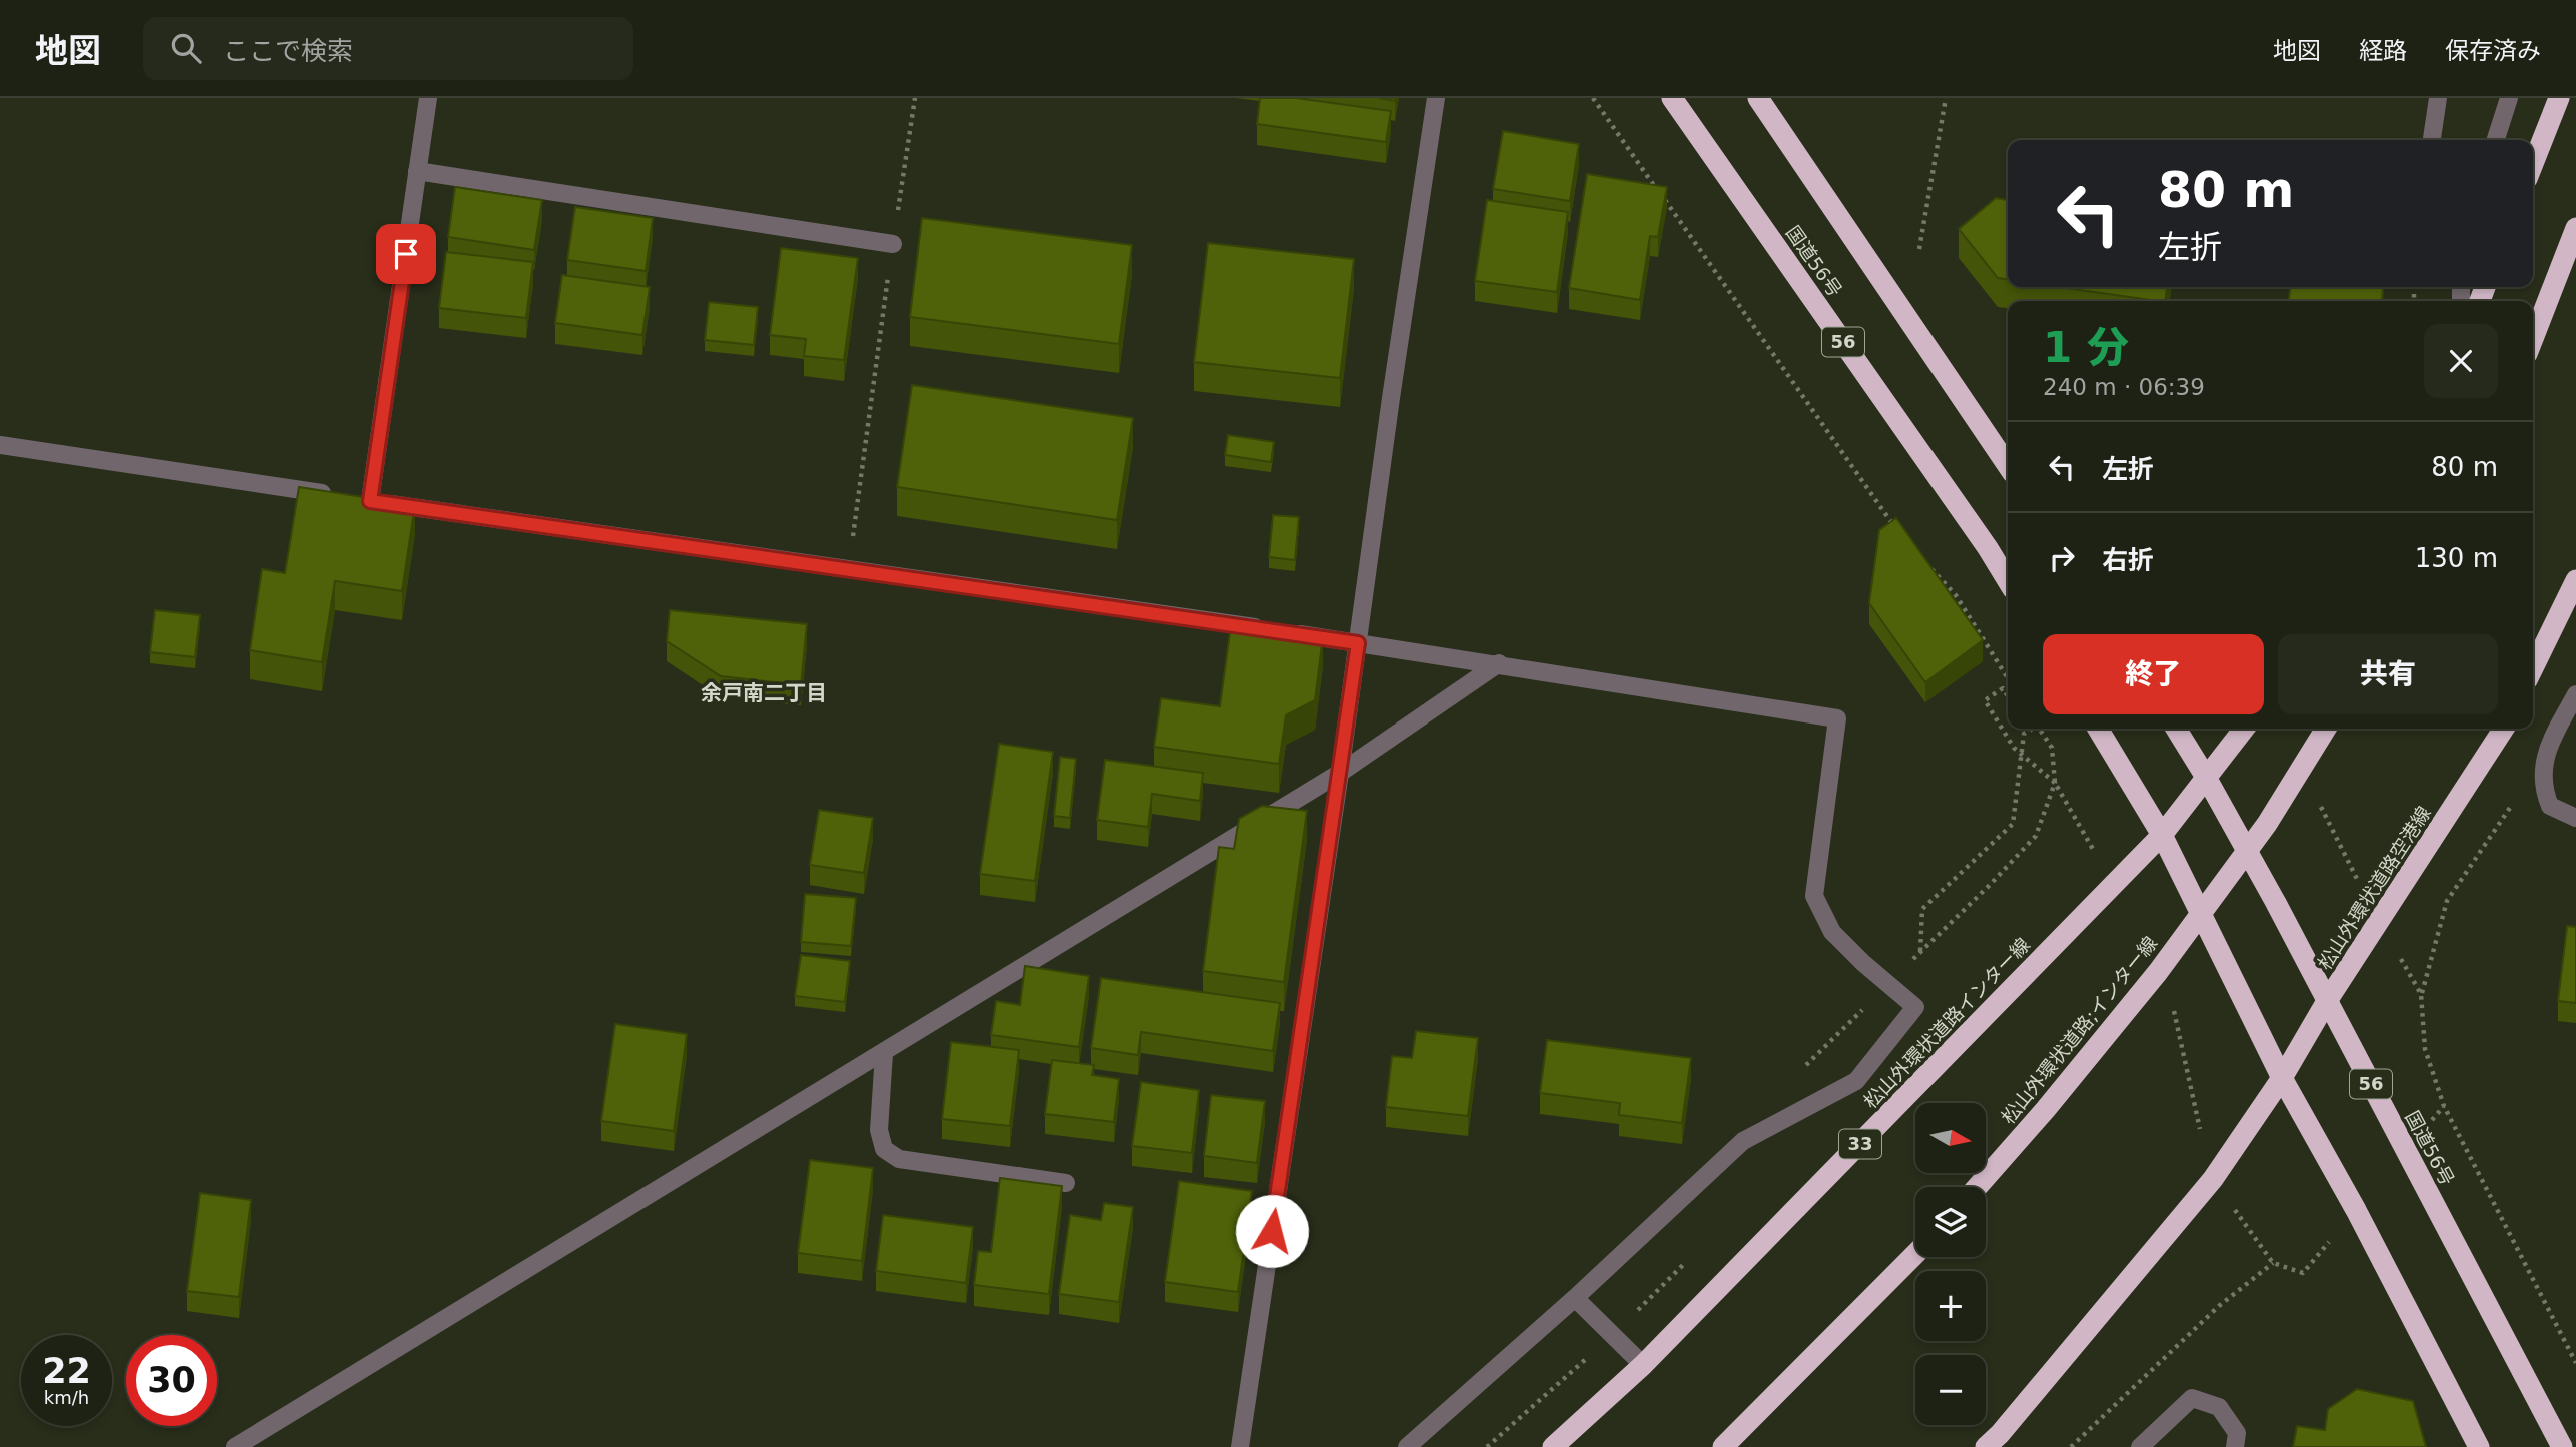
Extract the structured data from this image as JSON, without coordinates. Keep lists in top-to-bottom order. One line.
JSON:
{"streets":{"highway":["国道56号","56","松山外環状道路空港線","松山外環状道路インター線","松山外環状道路;インター線","33"]},"crossings":[["国道56号","松山外環状道路空港線"]],"districts":["余戸南二丁目"],"north":"right","page":{"header":"地図","search":"ここで検索","nav":["地図","経路","保存済み"],"turn":["80 m","左折"],"heading":["1 分","240 m · 06:39"],"list":[{"name":"左折","value":"80 m"},{"name":"右折","value":"130 m"}],"buttons":["終了","共有"],"map_buttons":["+","−"],"speed":"22 km/h","limit":"30"}}
